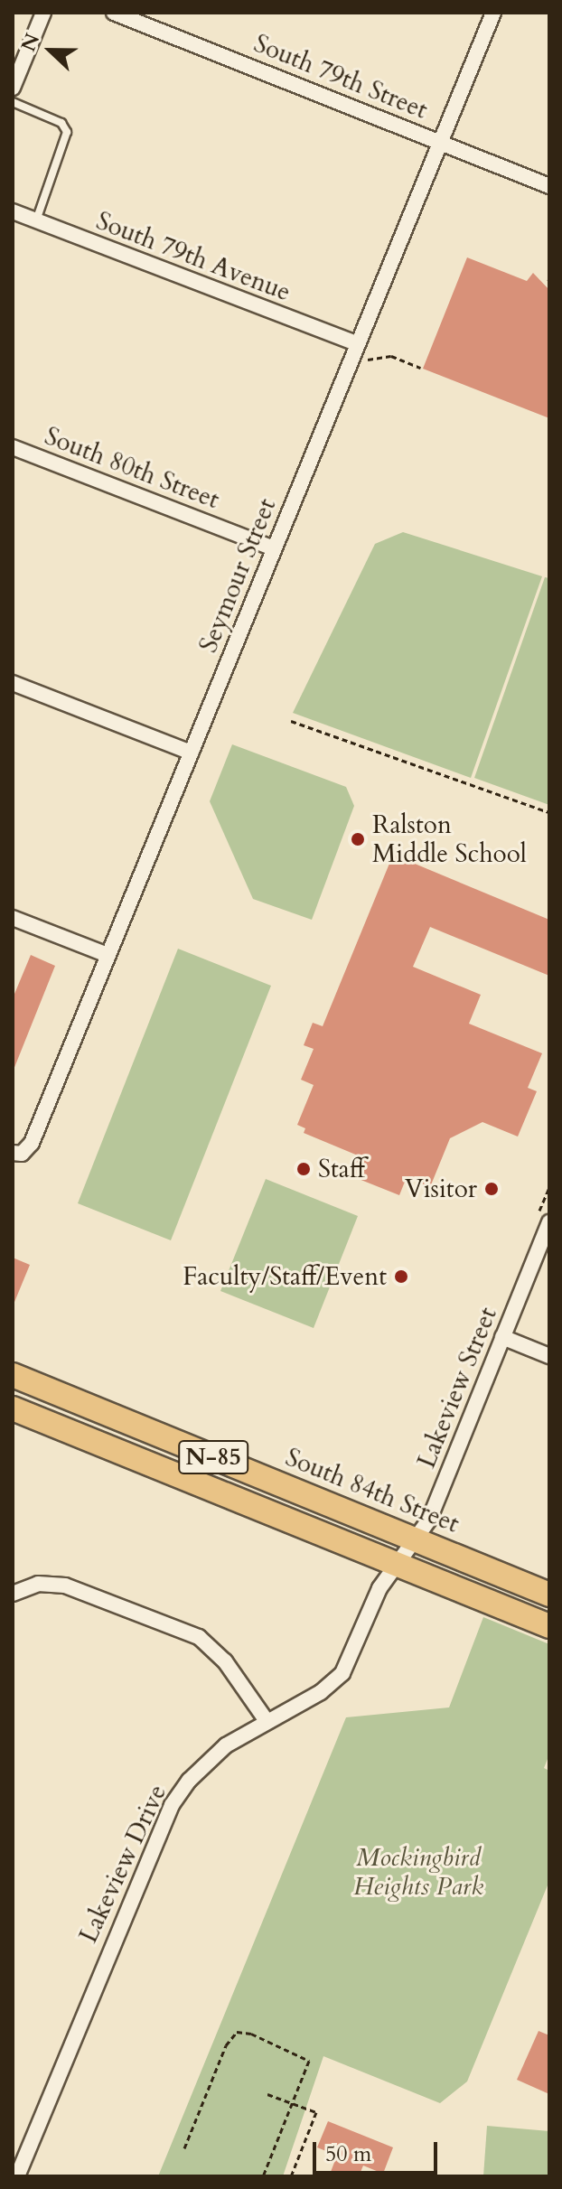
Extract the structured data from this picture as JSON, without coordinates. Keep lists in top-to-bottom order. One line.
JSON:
{"streets":{"main road":["N-85","South 84th Street"],"street":["South 79th Street","South 79th Avenue","South 80th Street","Seymour Street","Lakeview Street","Lakeview Drive"]},"crossings":[["South 79th Street","Seymour Street"],["South 79th Avenue","Seymour Street"],["South 80th Street","Seymour Street"],["Lakeview Street","N-85"],["Lakeview Street","South 84th Street"],["Lakeview Street","Lakeview Drive"],["N-85","Lakeview Drive"]],"parks":["Mockingbird Heights Park"],"places":["Ralston Middle School","Staff","Visitor","Faculty/Staff/Event"],"scale_bar":"50 m","north":"left"}
